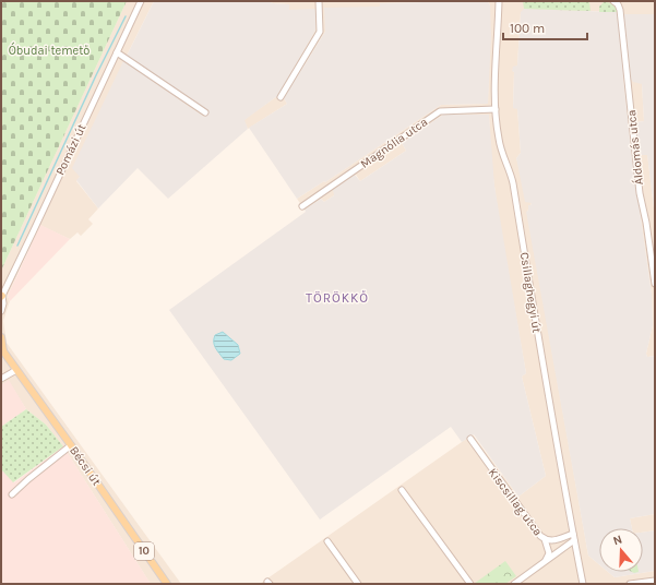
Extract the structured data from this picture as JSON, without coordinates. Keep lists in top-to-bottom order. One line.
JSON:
{"streets":{"main road":["Bécsi út","10"],"street":["Magnólia utca","Áldomás utca","Pomázi út","Csillaghegyi út","Kiscsillag utca"]},"crossings":[["Magnólia utca","Csillaghegyi út"],["Csillaghegyi út","Kiscsillag utca"]],"districts":["TÖRÖKKŐ"],"parks":["Óbudai temető"],"scale_bar":"100 m","north":"top"}
